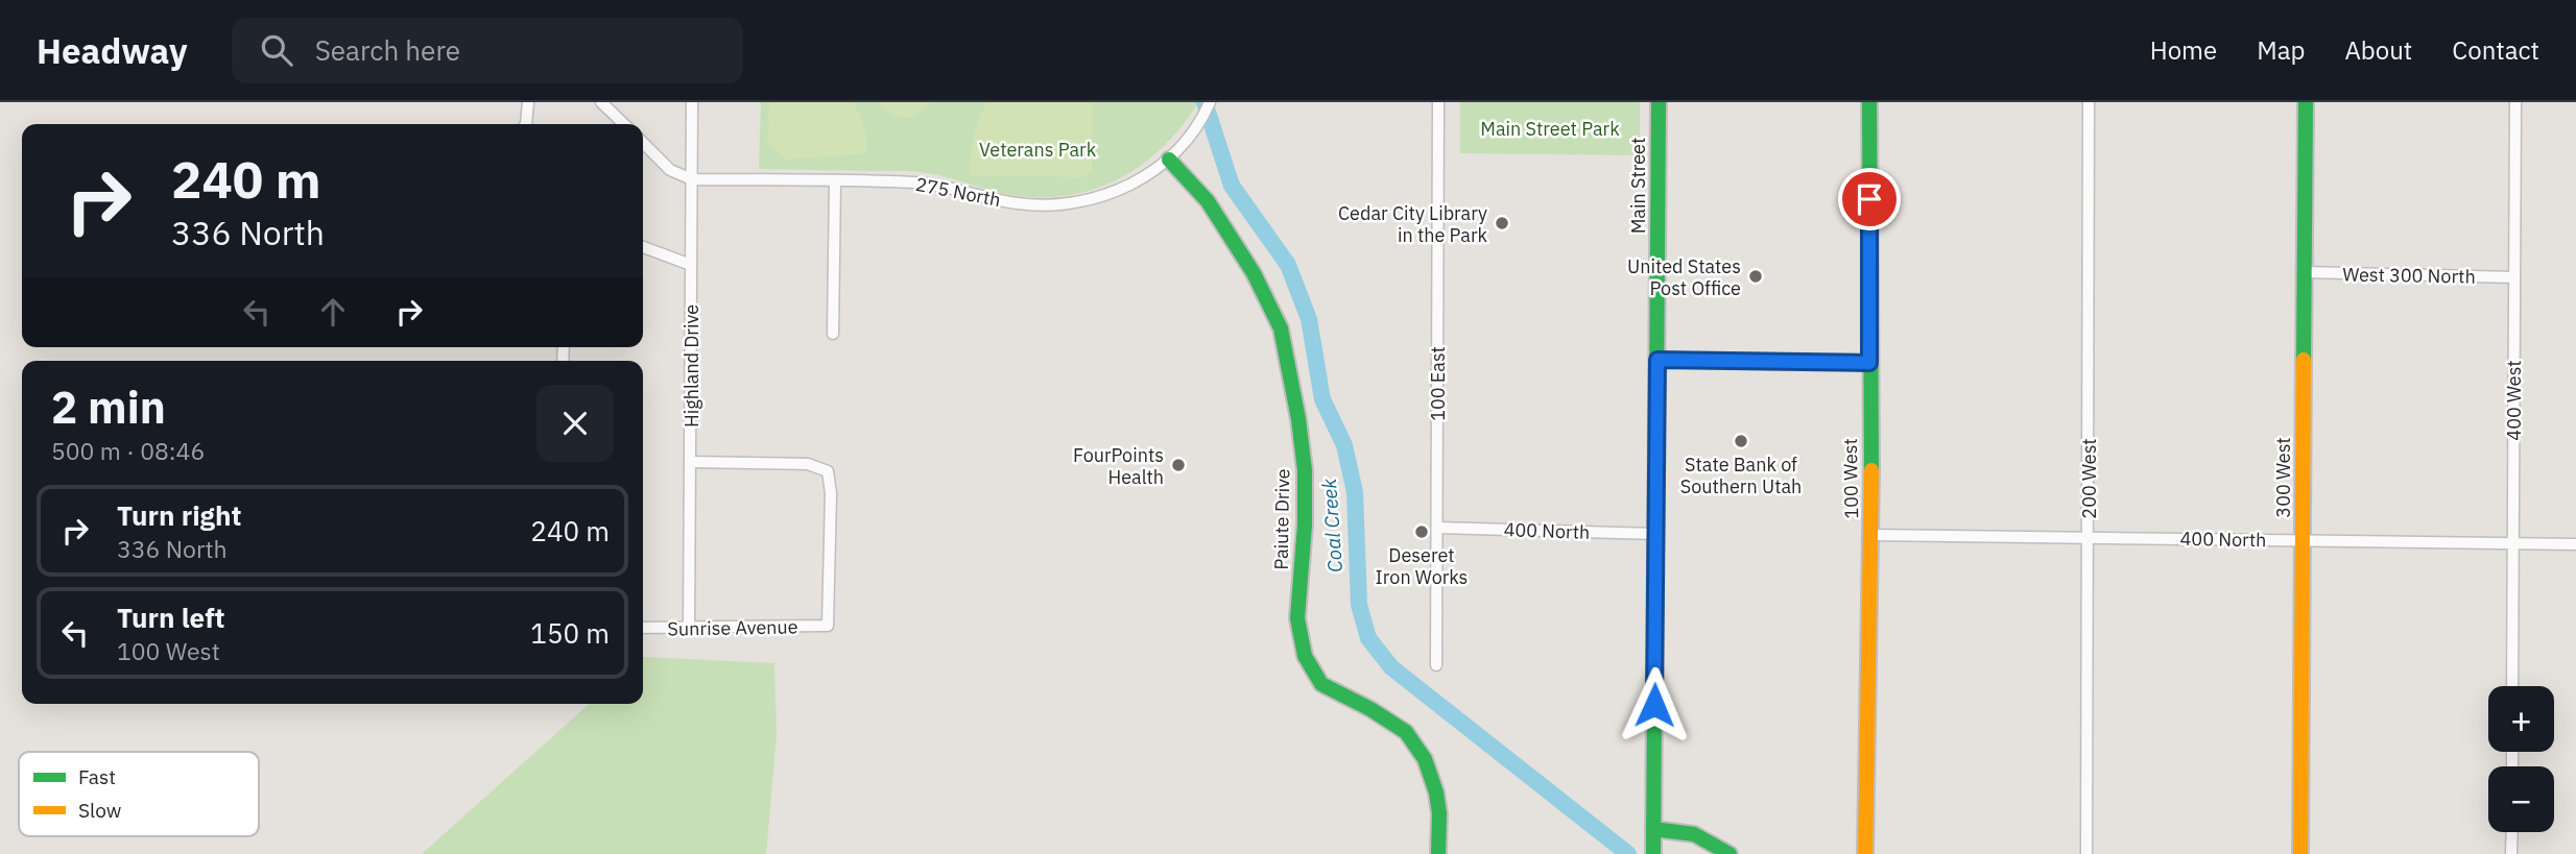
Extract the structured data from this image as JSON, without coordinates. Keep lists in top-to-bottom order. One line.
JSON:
{"streets":{"street":["Main Street","275 North","West 300 North","Highland Drive","100 East","400 West","300 West","100 West","200 West","Paiute Drive","400 North","Sunrise Avenue"]},"crossings":[["Main Street","400 North"],["275 North","Highland Drive"],["275 North","Paiute Drive"],["West 300 North","400 West"],["West 300 North","300 West"],["Highland Drive","Sunrise Avenue"],["100 East","400 North"],["400 West","400 North"],["300 West","400 North"],["100 West","400 North"],["200 West","400 North"]],"water":["Coal Creek"],"parks":["Main Street Park","Veterans Park"],"places":["Cedar City Library in the Park","United States Post Office","State Bank of Southern Utah","FourPoints Health","Deseret Iron Works"],"legend":["Fast","Slow"],"page":{"header":"Headway","search":"Search here","nav":["Home","Map","About","Contact"],"turn":["240 m","336 North"],"heading":["2 min","500 m · 08:46"],"list":[{"name":"Turn right","note":"336 North","value":"240 m"},{"name":"Turn left","note":"100 West","value":"150 m"}],"map_buttons":["+","−"]}}
